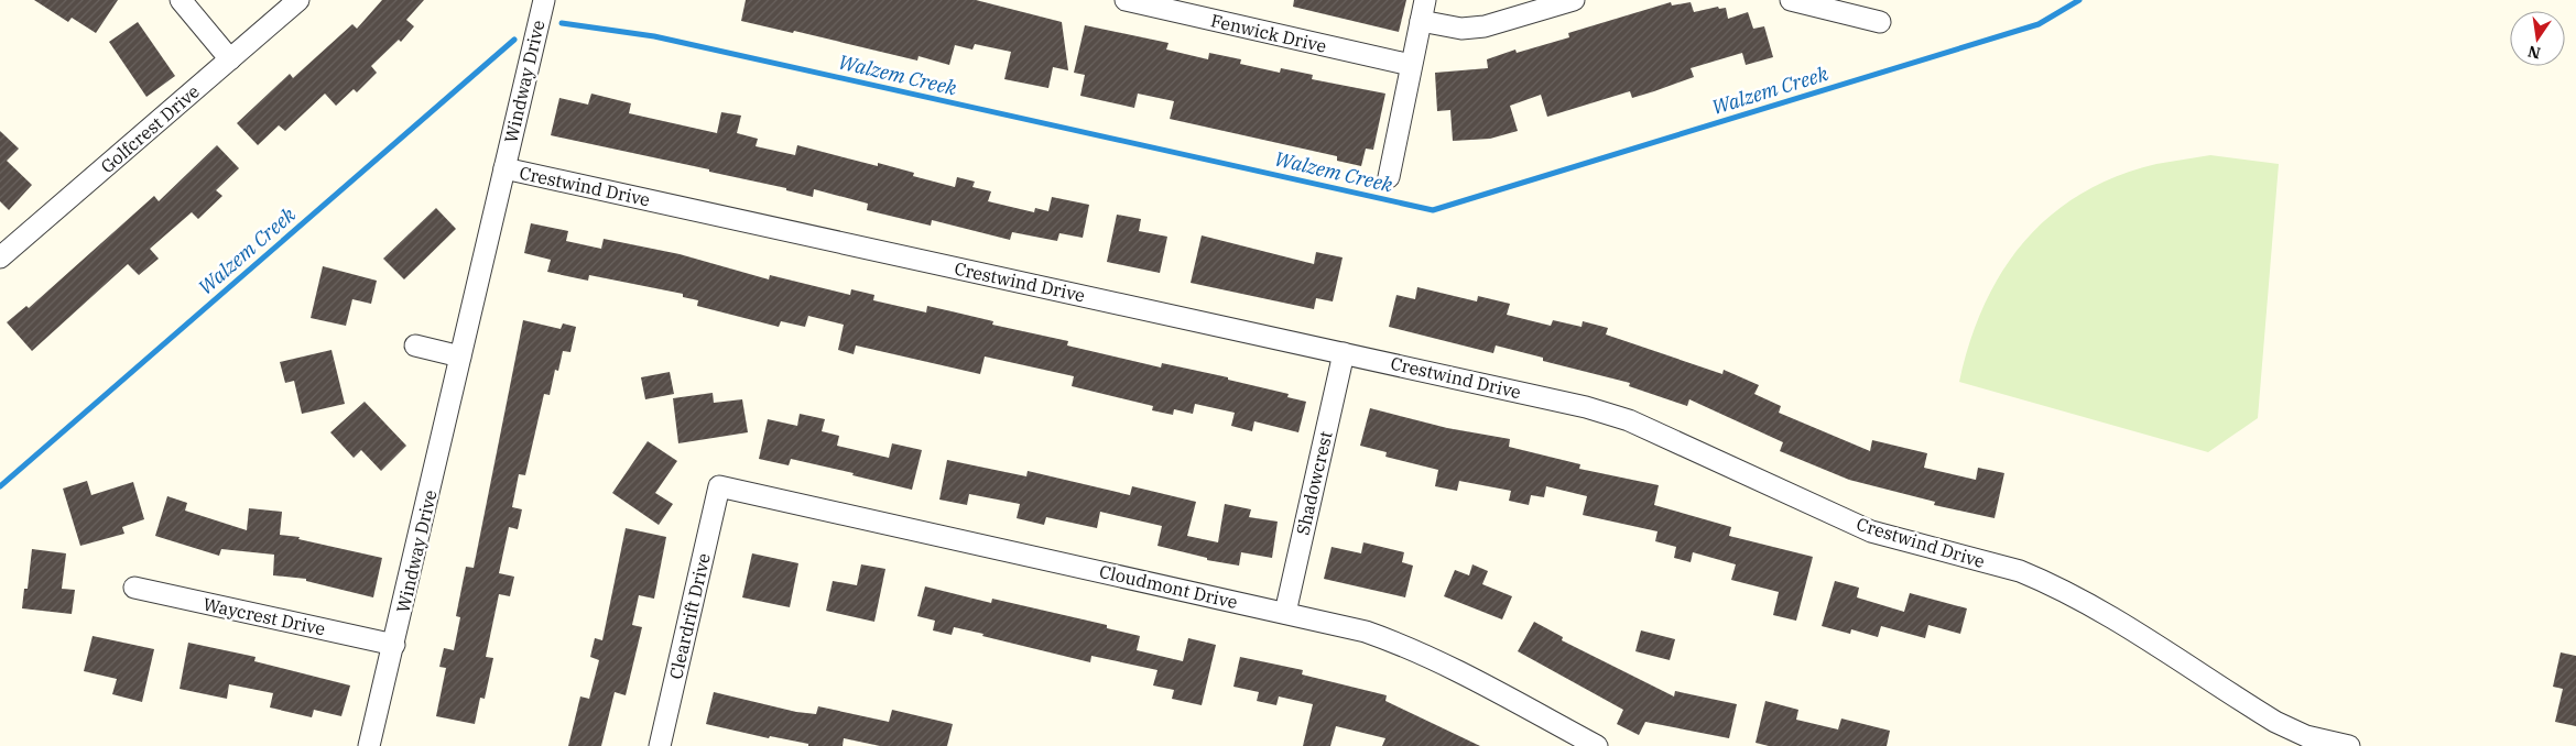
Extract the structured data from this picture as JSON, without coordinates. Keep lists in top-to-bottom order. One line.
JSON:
{"streets":{"street":["Fenwick Drive","Windway Drive","Golfcrest Drive","Crestwind Drive","Shadowcrest","Cloudmont Drive","Waycrest Drive","Cleardrift Drive"]},"crossings":[["Windway Drive","Crestwind Drive"],["Windway Drive","Waycrest Drive"],["Crestwind Drive","Shadowcrest"],["Shadowcrest","Cloudmont Drive"],["Cloudmont Drive","Cleardrift Drive"]],"water":["Walzem Creek"],"north":"bottom"}
